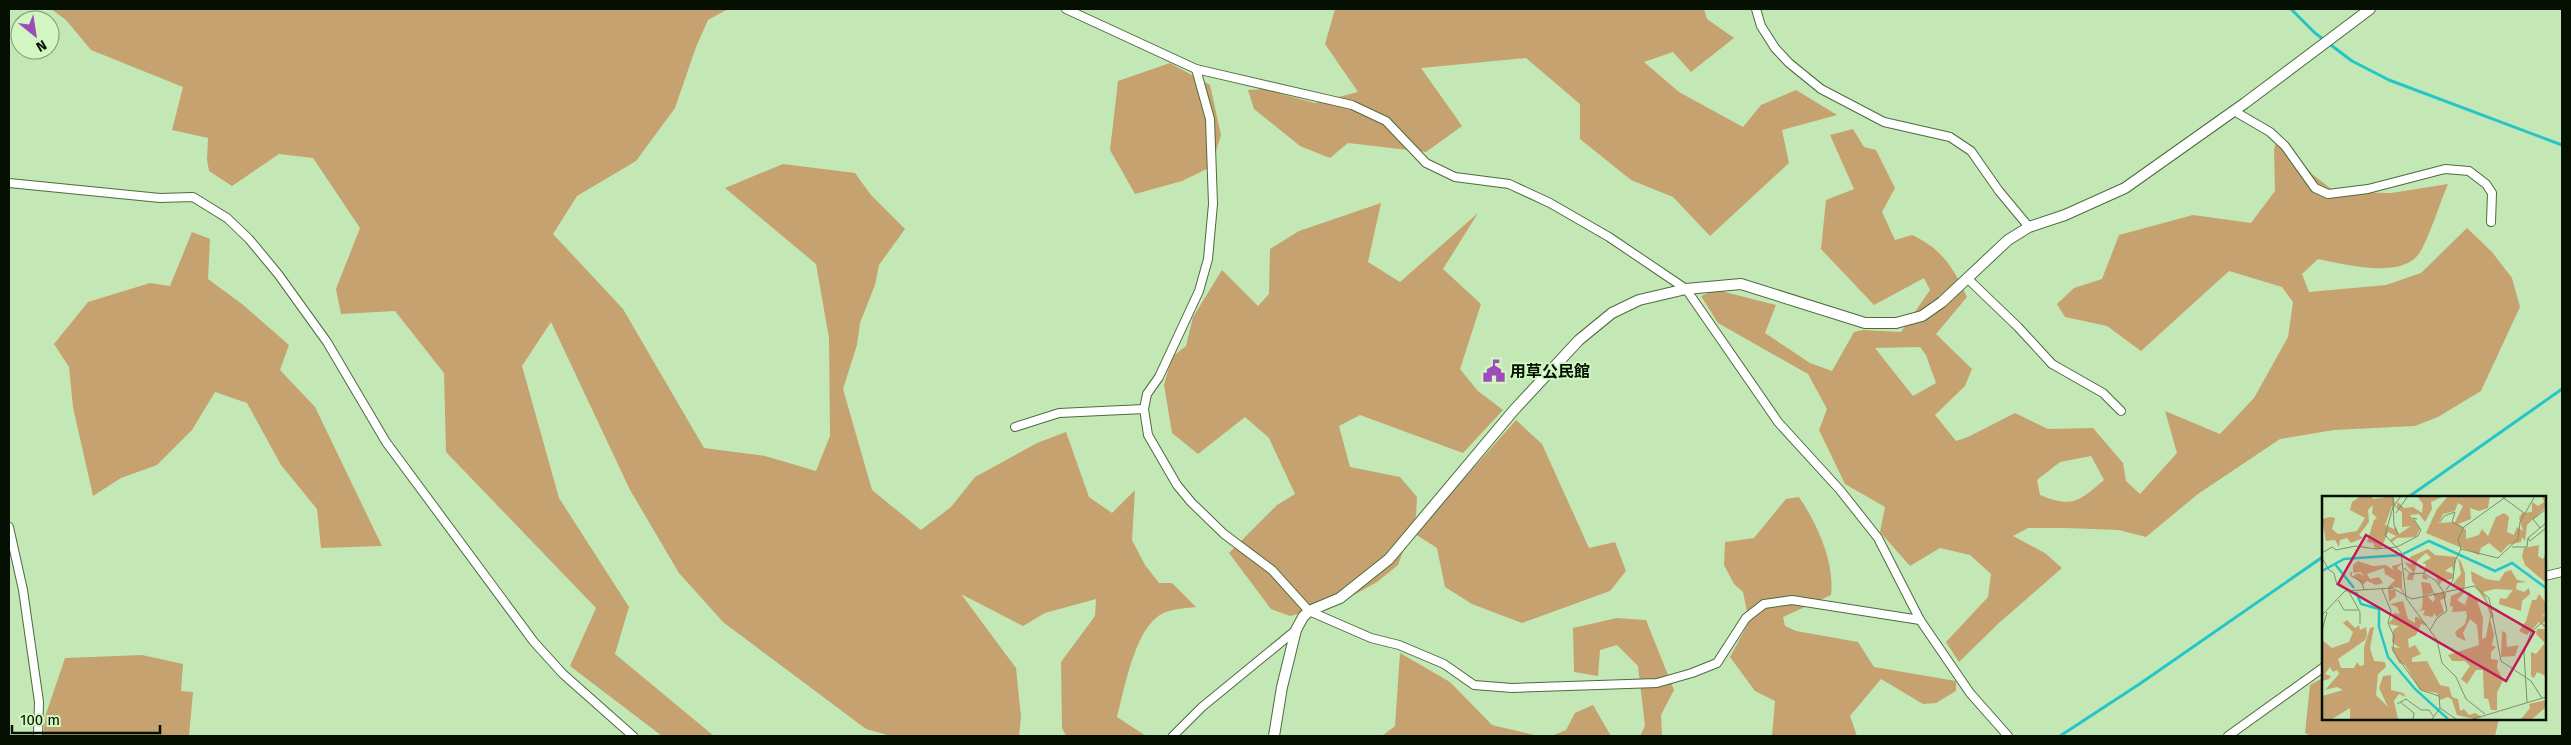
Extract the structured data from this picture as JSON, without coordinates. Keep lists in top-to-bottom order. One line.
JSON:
{"places":{"public building":["用草公民館"]},"scale_bar":"100 m","north":"bottom right"}
